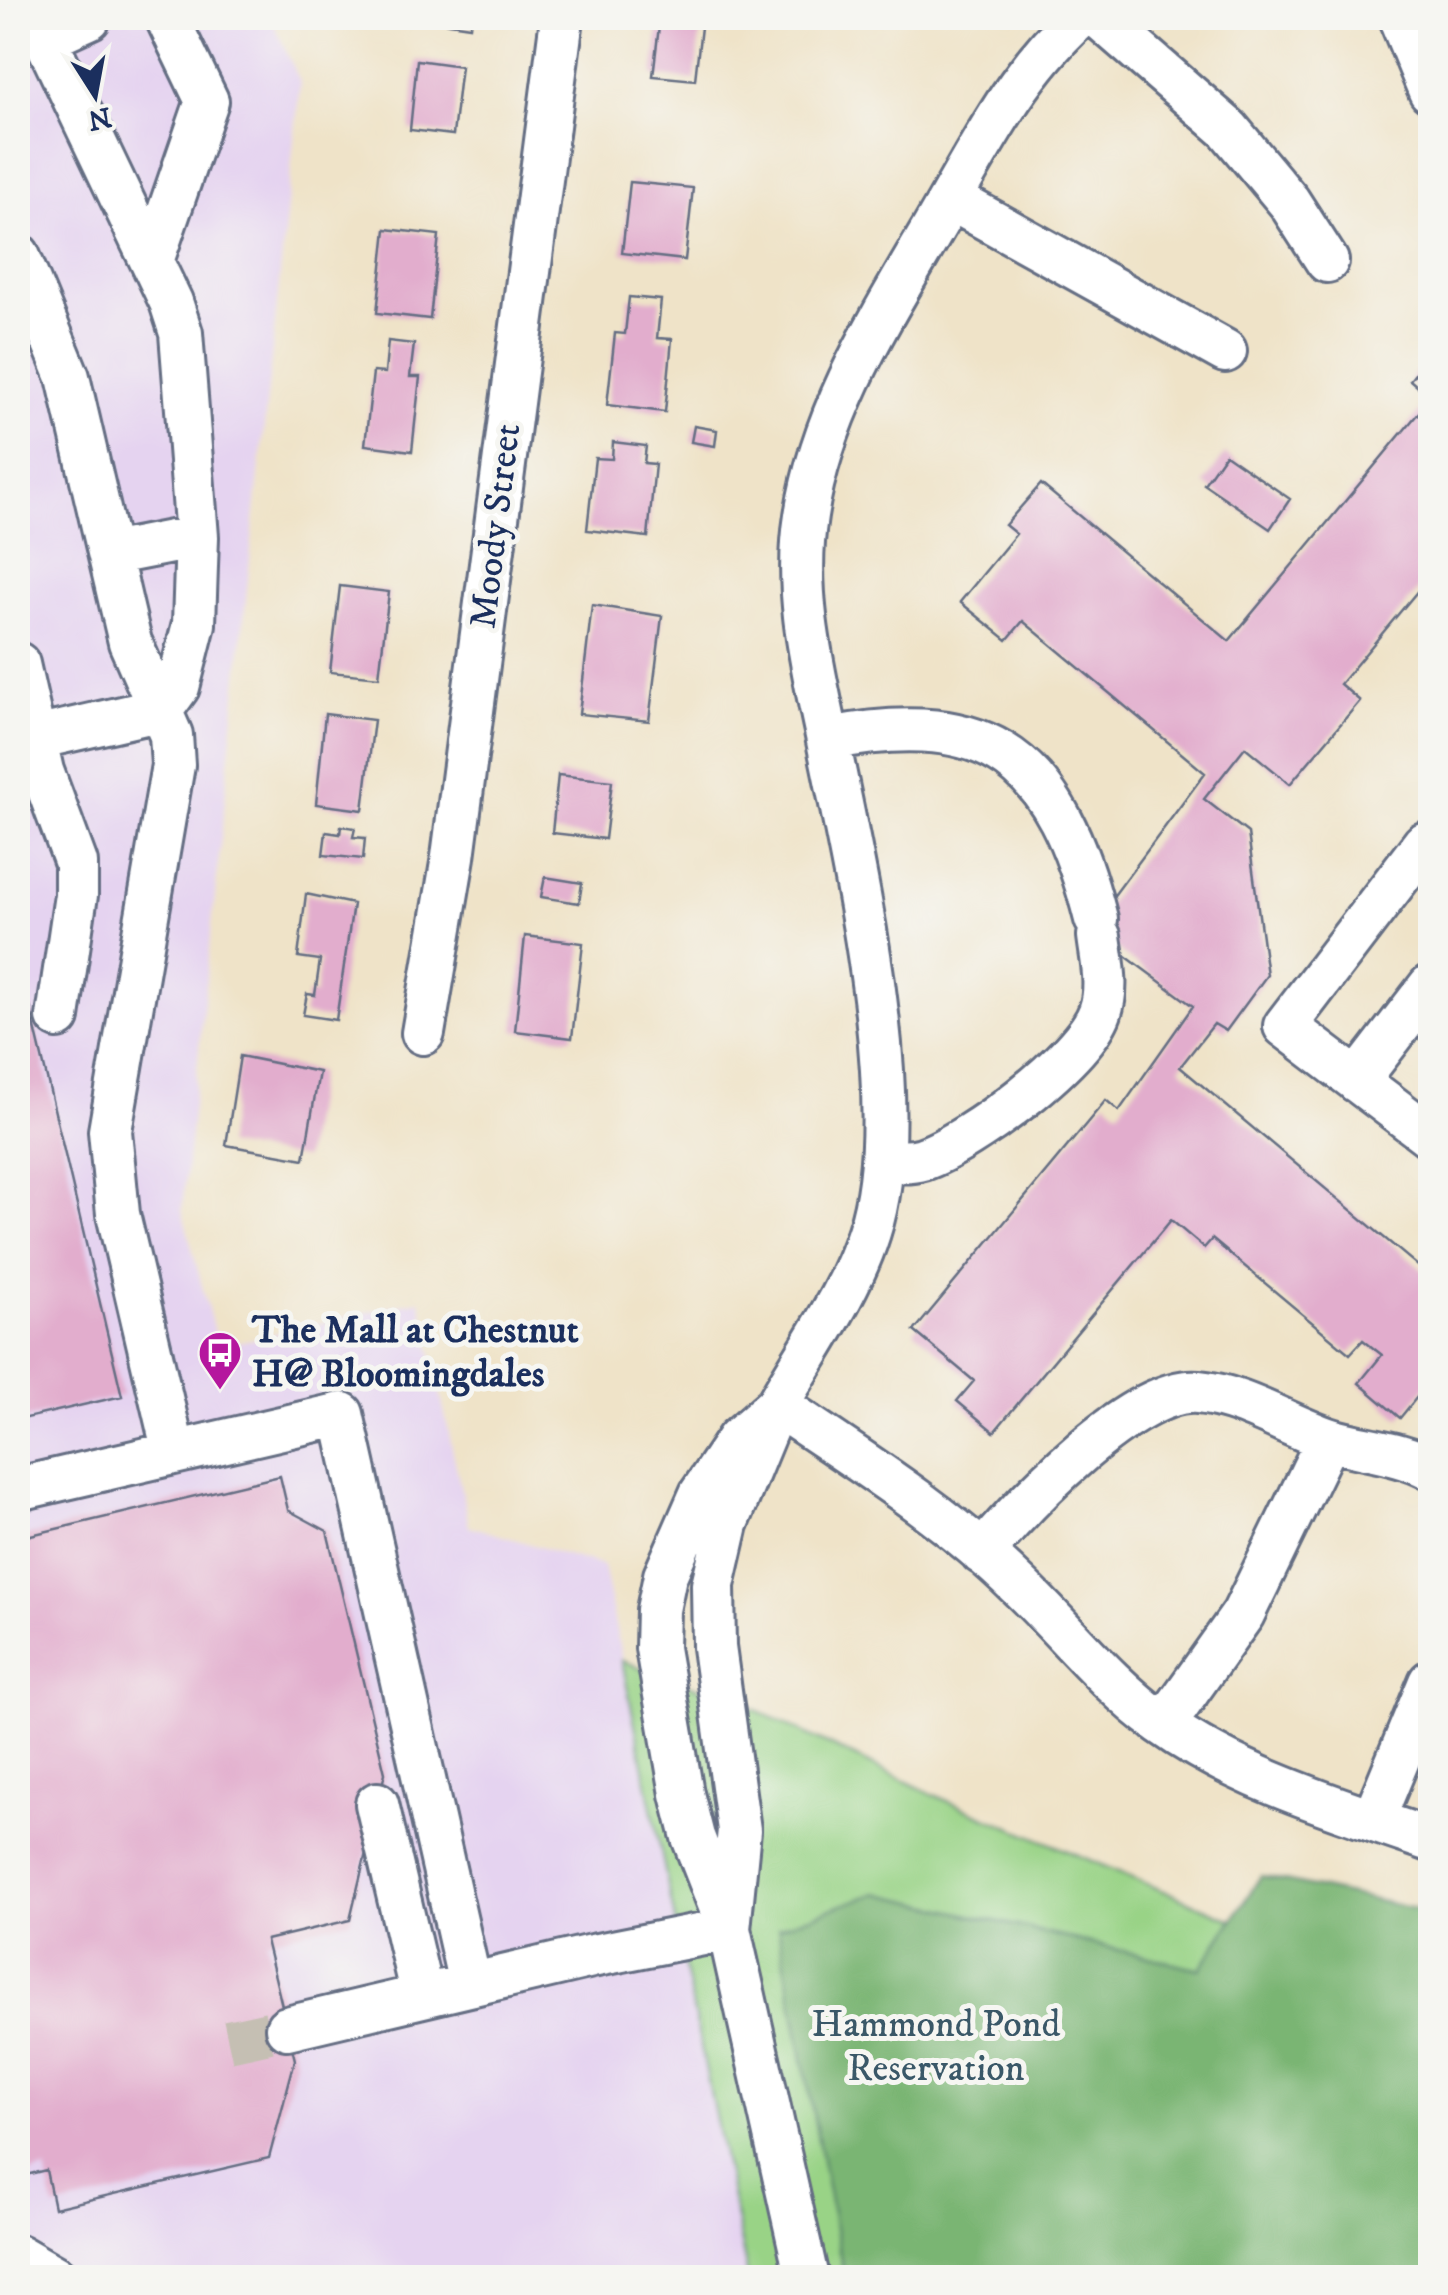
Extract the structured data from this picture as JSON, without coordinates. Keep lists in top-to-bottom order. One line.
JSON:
{"streets":{"street":["Moody Street"]},"parks":["Hammond Pond Reservation"],"places":{"bus stop":["The Mall at Chestnut H@ Bloomingdales"]},"north":"bottom"}
